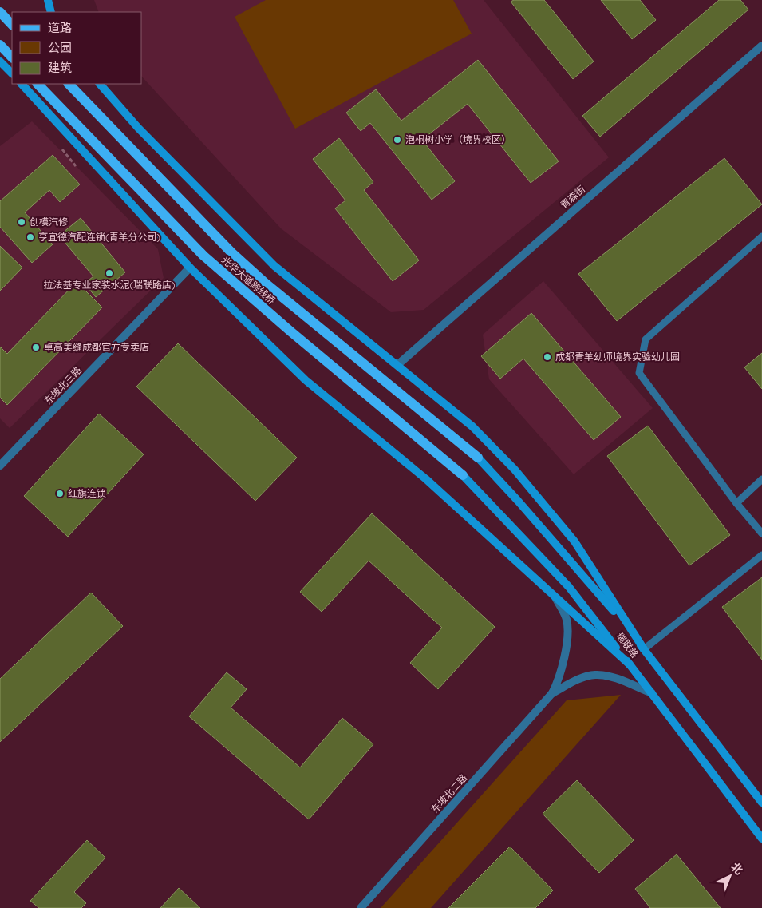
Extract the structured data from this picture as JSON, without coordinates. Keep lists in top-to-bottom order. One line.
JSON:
{"streets":{"main road":["光华大道跨线桥","瑞联路"],"street":["青森街","东坡北三路","东坡北二路"]},"crossings":[["光华大道跨线桥","瑞联路"]],"places":["泡桐树小学（境界校区）","创模汽修","亨宜德汽配连锁(青羊分公司)","拉法基专业家装水泥(瑞联路店)","卓高美缝成都官方专卖店","成都青羊幼师境界实验幼儿园","红旗连锁"],"legend":["道路","公园","建筑"],"north":"top right"}
